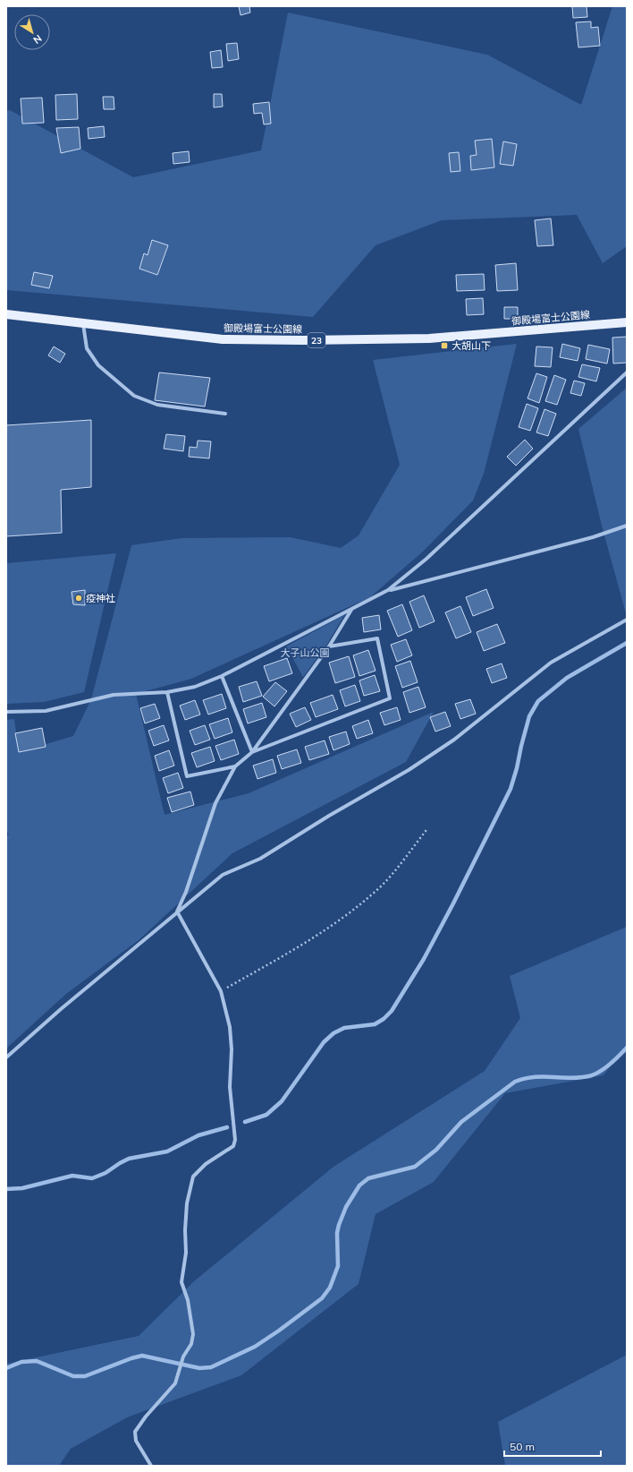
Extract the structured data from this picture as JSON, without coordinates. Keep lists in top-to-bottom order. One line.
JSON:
{"streets":{"main road":["御殿場富士公園線","23"]},"parks":["大子山公園"],"places":{"transit":["大胡山下"],"other":["疫神社"]},"scale_bar":"50 m","north":"bottom right"}
